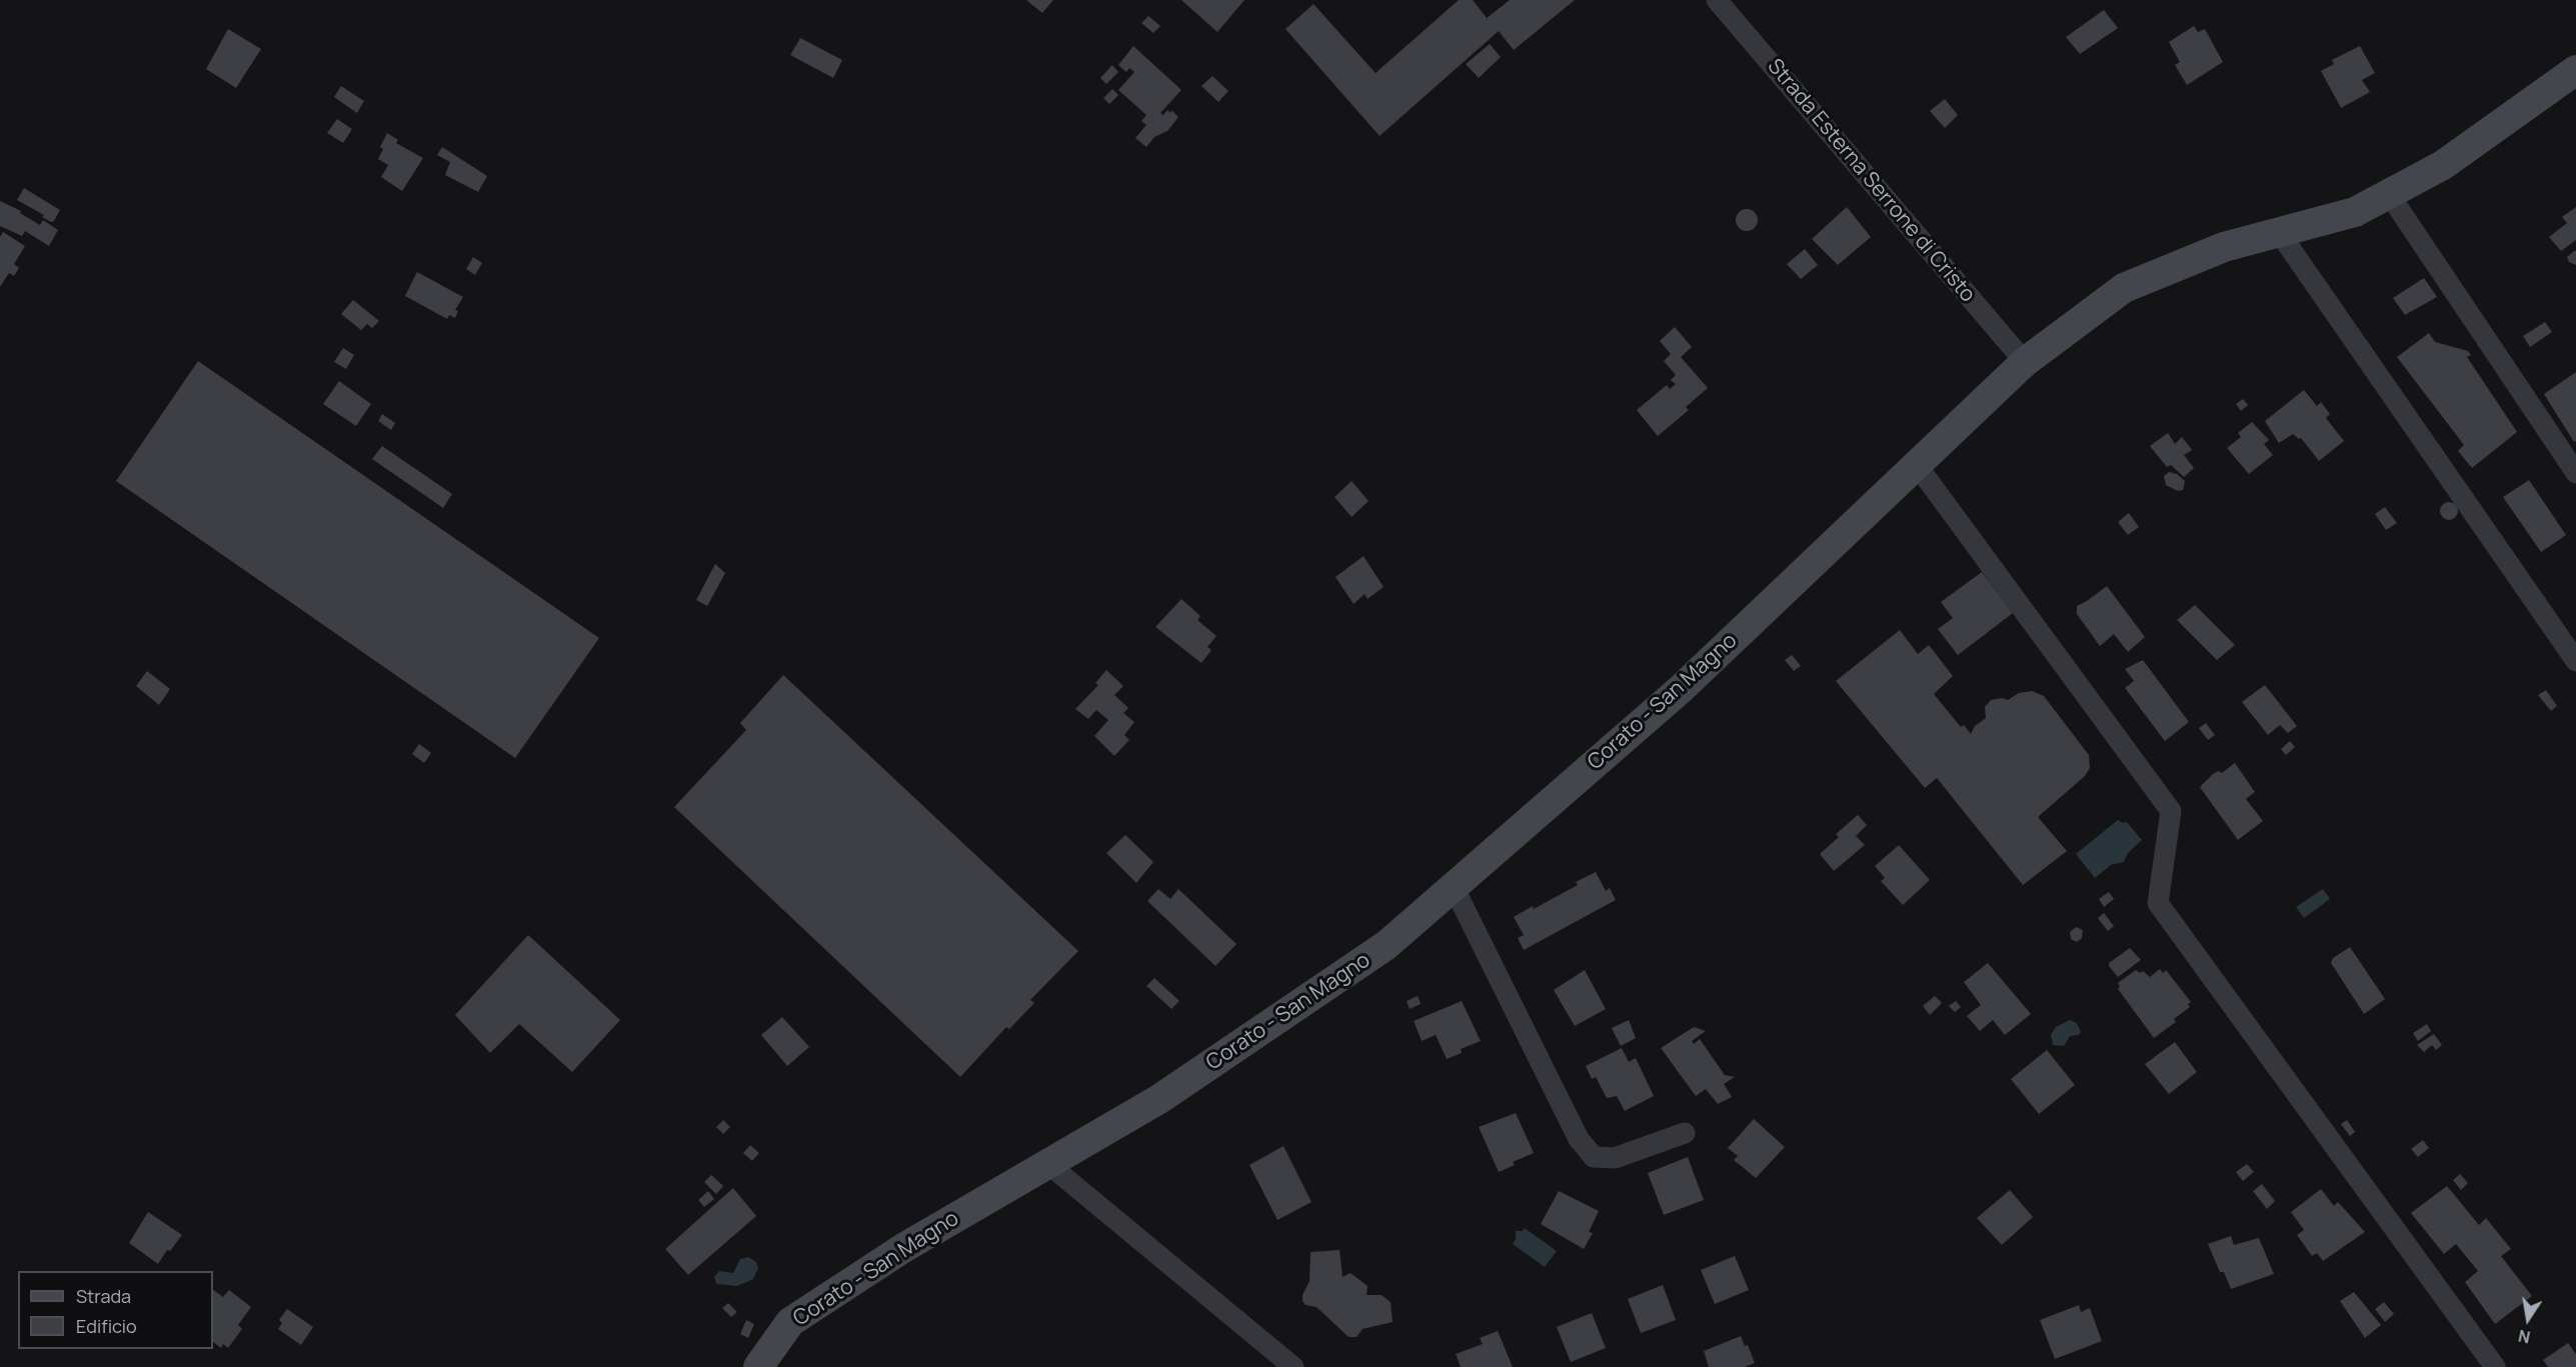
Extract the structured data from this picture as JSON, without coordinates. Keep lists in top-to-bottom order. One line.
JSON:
{"streets":{"main road":["Corato - San Magno"],"street":["Strada Esterna Serrone di Cristo"]},"crossings":[["Strada Esterna Serrone di Cristo","Corato - San Magno"]],"legend":["Strada","Edificio"],"north":"bottom"}
